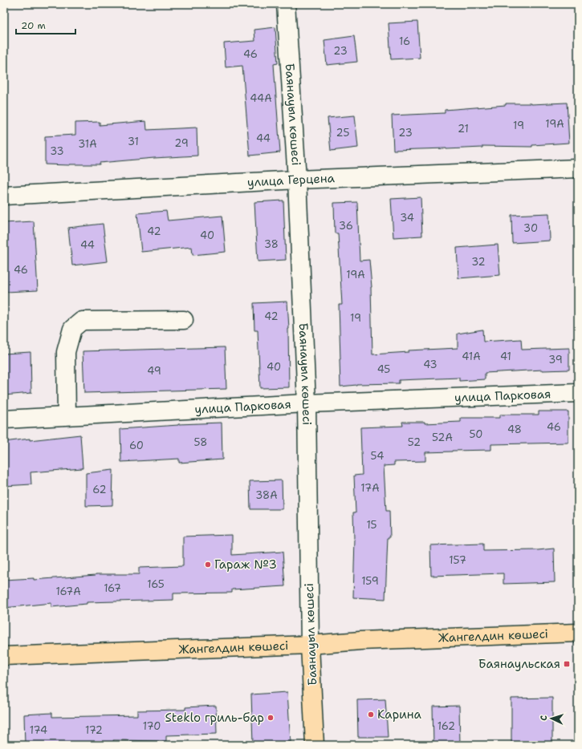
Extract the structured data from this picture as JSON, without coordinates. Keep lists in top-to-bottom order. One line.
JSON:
{"streets":{"main road":["Баянауыл көшесі","Жангелдин көшесі"],"street":["улица Герцена","улица Парковая"]},"crossings":[["Баянауыл көшесі","улица Герцена"],["Баянауыл көшесі","улица Парковая"],["Баянауыл көшесі","Жангелдин көшесі"]],"places":{"other":["Гараж №3","Карина","Steklo гриль-бар"],"transit":["Баянаульская"]},"house_numbers":["16","23","46","44А","19А","19","21","25","23","44","31","29","31А","33","34","36","30","42","40","38","44","32","46","19А","42","19","41А","41","39","43","40","45","49","46","48","50","52А","58","52","60","54","17А","62","38А","15","157","159","165","167","167А","170","162","174","172"],"scale_bar":"20 m","north":"left"}
